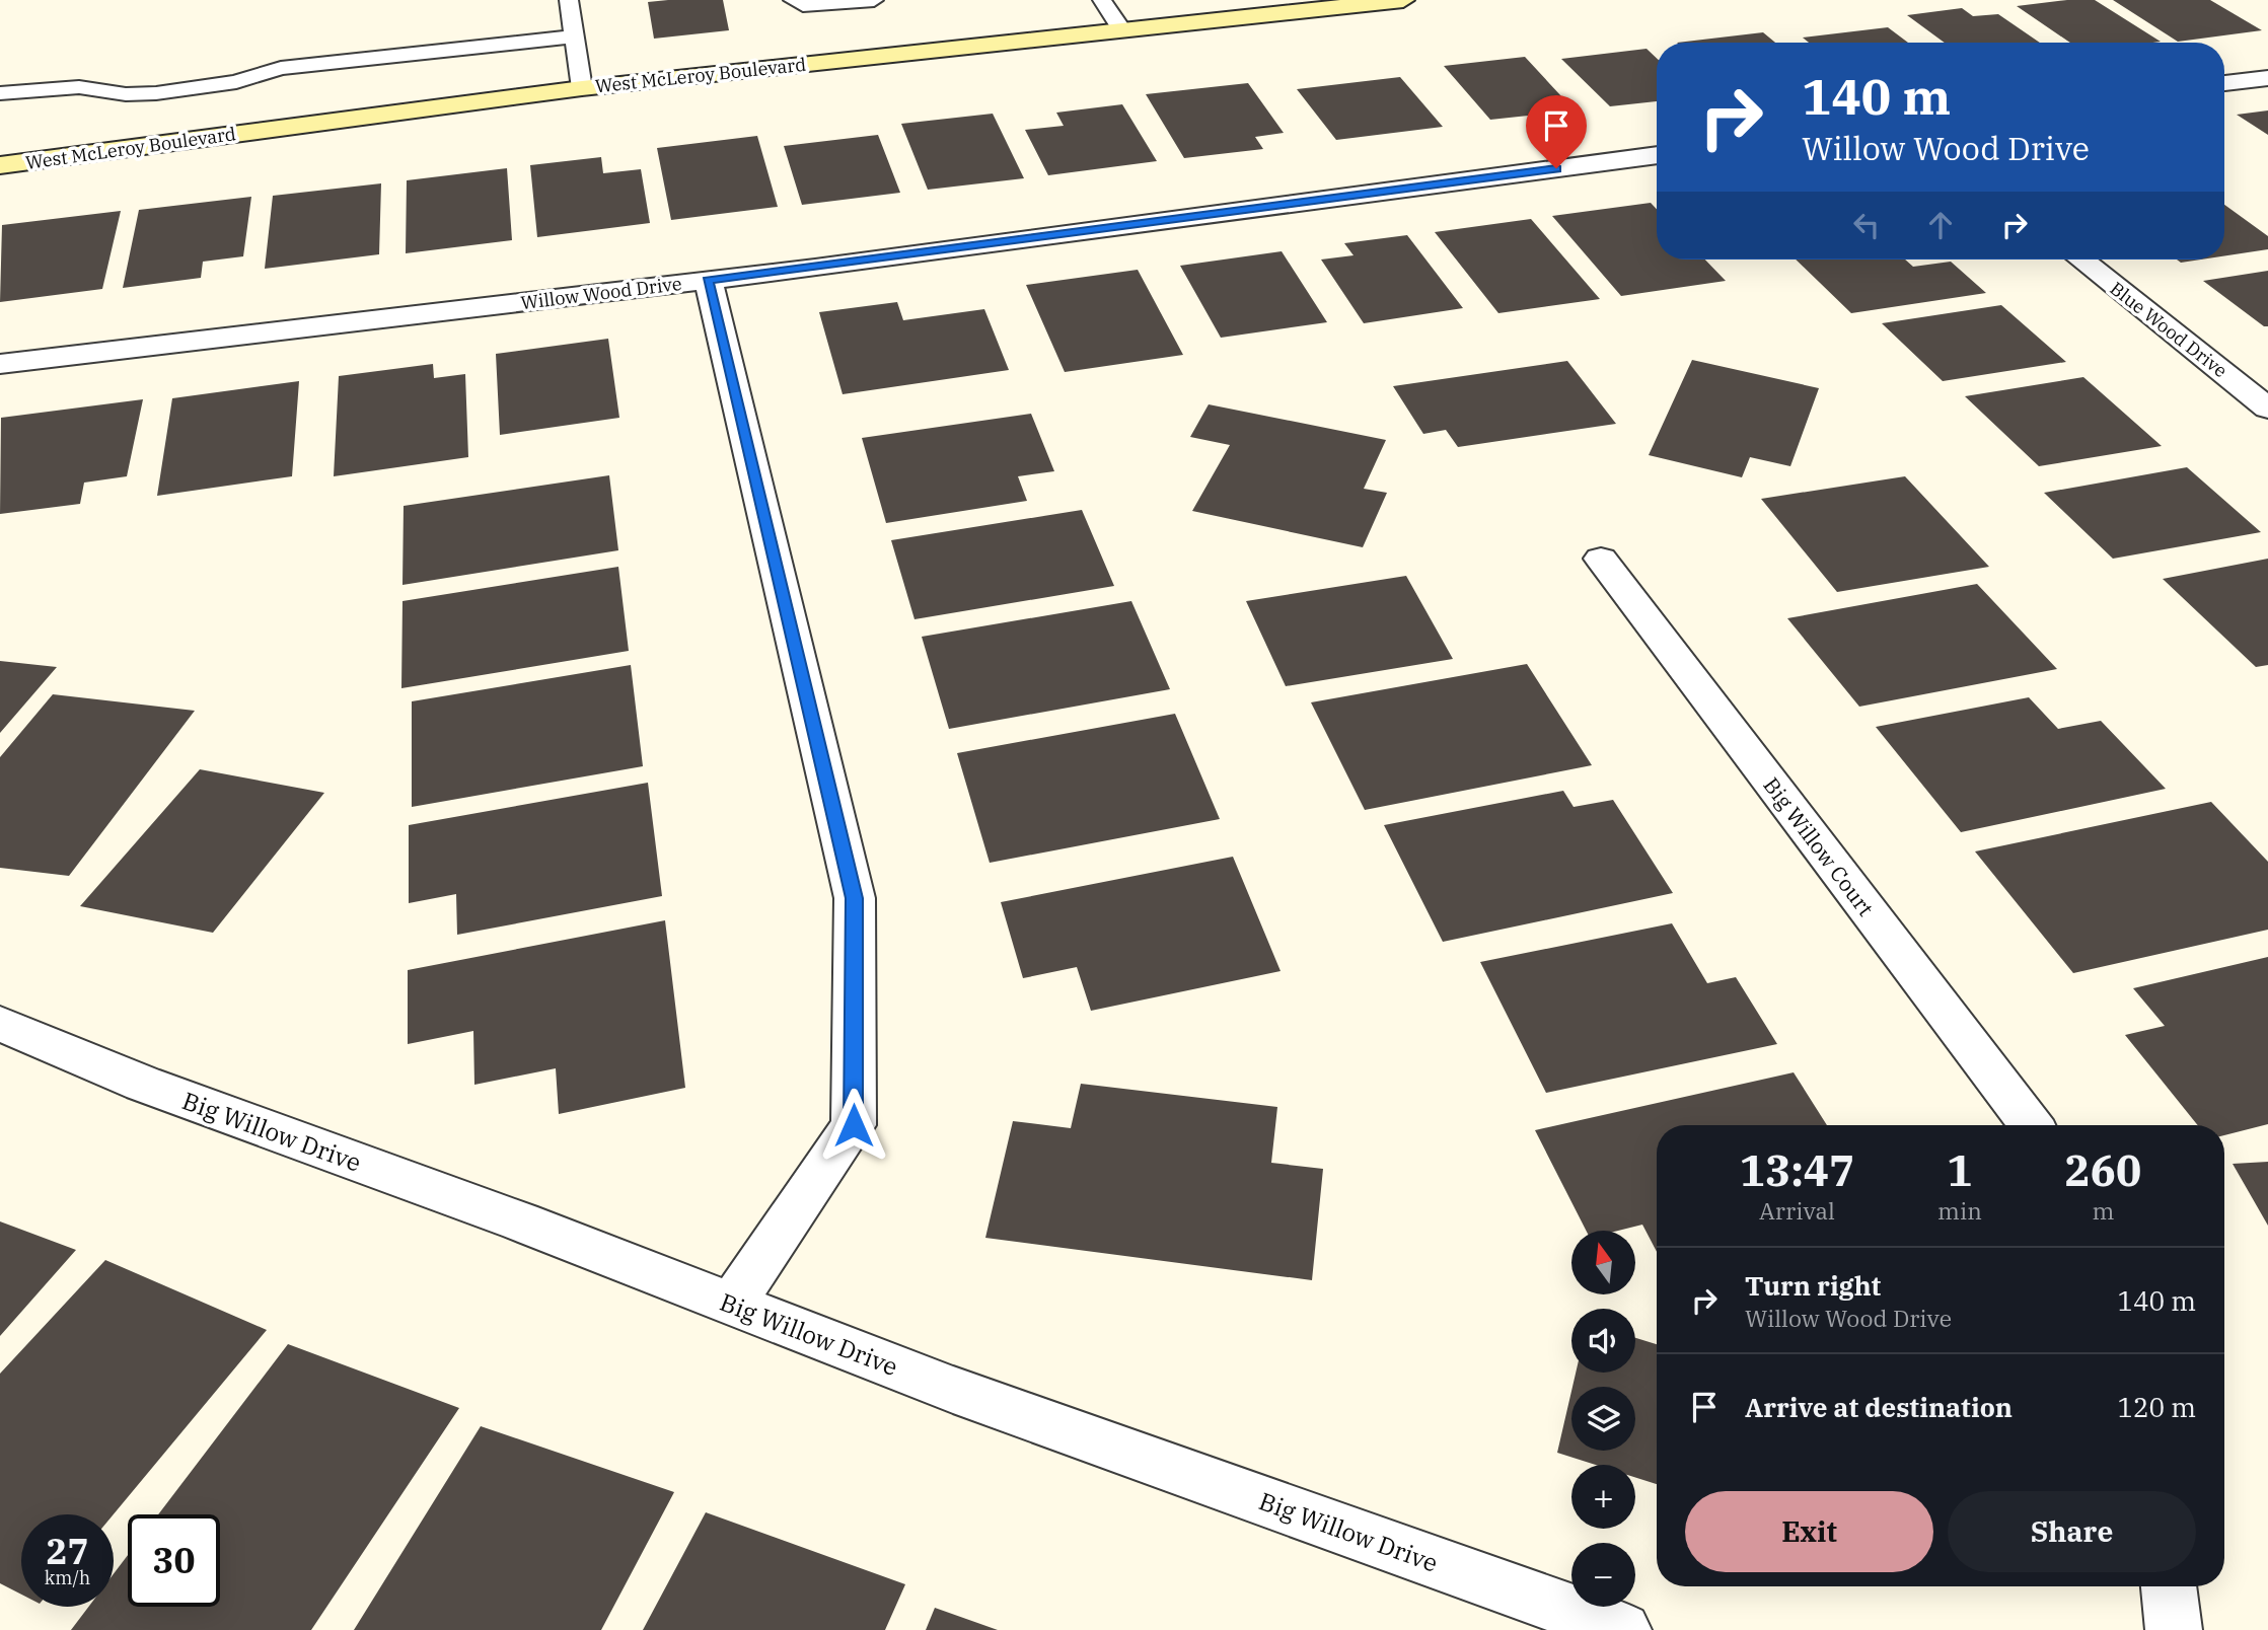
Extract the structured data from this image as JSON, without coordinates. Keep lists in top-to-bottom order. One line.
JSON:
{"streets":{"main road":["West McLeroy Boulevard"],"street":["Willow Wood Drive","Blue Wood Drive","Big Willow Court","Big Willow Drive"]},"north":"top","page":{"turn":["140 m","Willow Wood Drive"],"eta":["13:47","Arrival","1","min","260","m"],"map_buttons":["+","−"],"list":[{"name":"Turn right","note":"Willow Wood Drive","value":"140 m"},{"name":"Arrive at destination","value":"120 m"}],"buttons":["Exit","Share"],"speed":"27 km/h","limit":"30"}}
